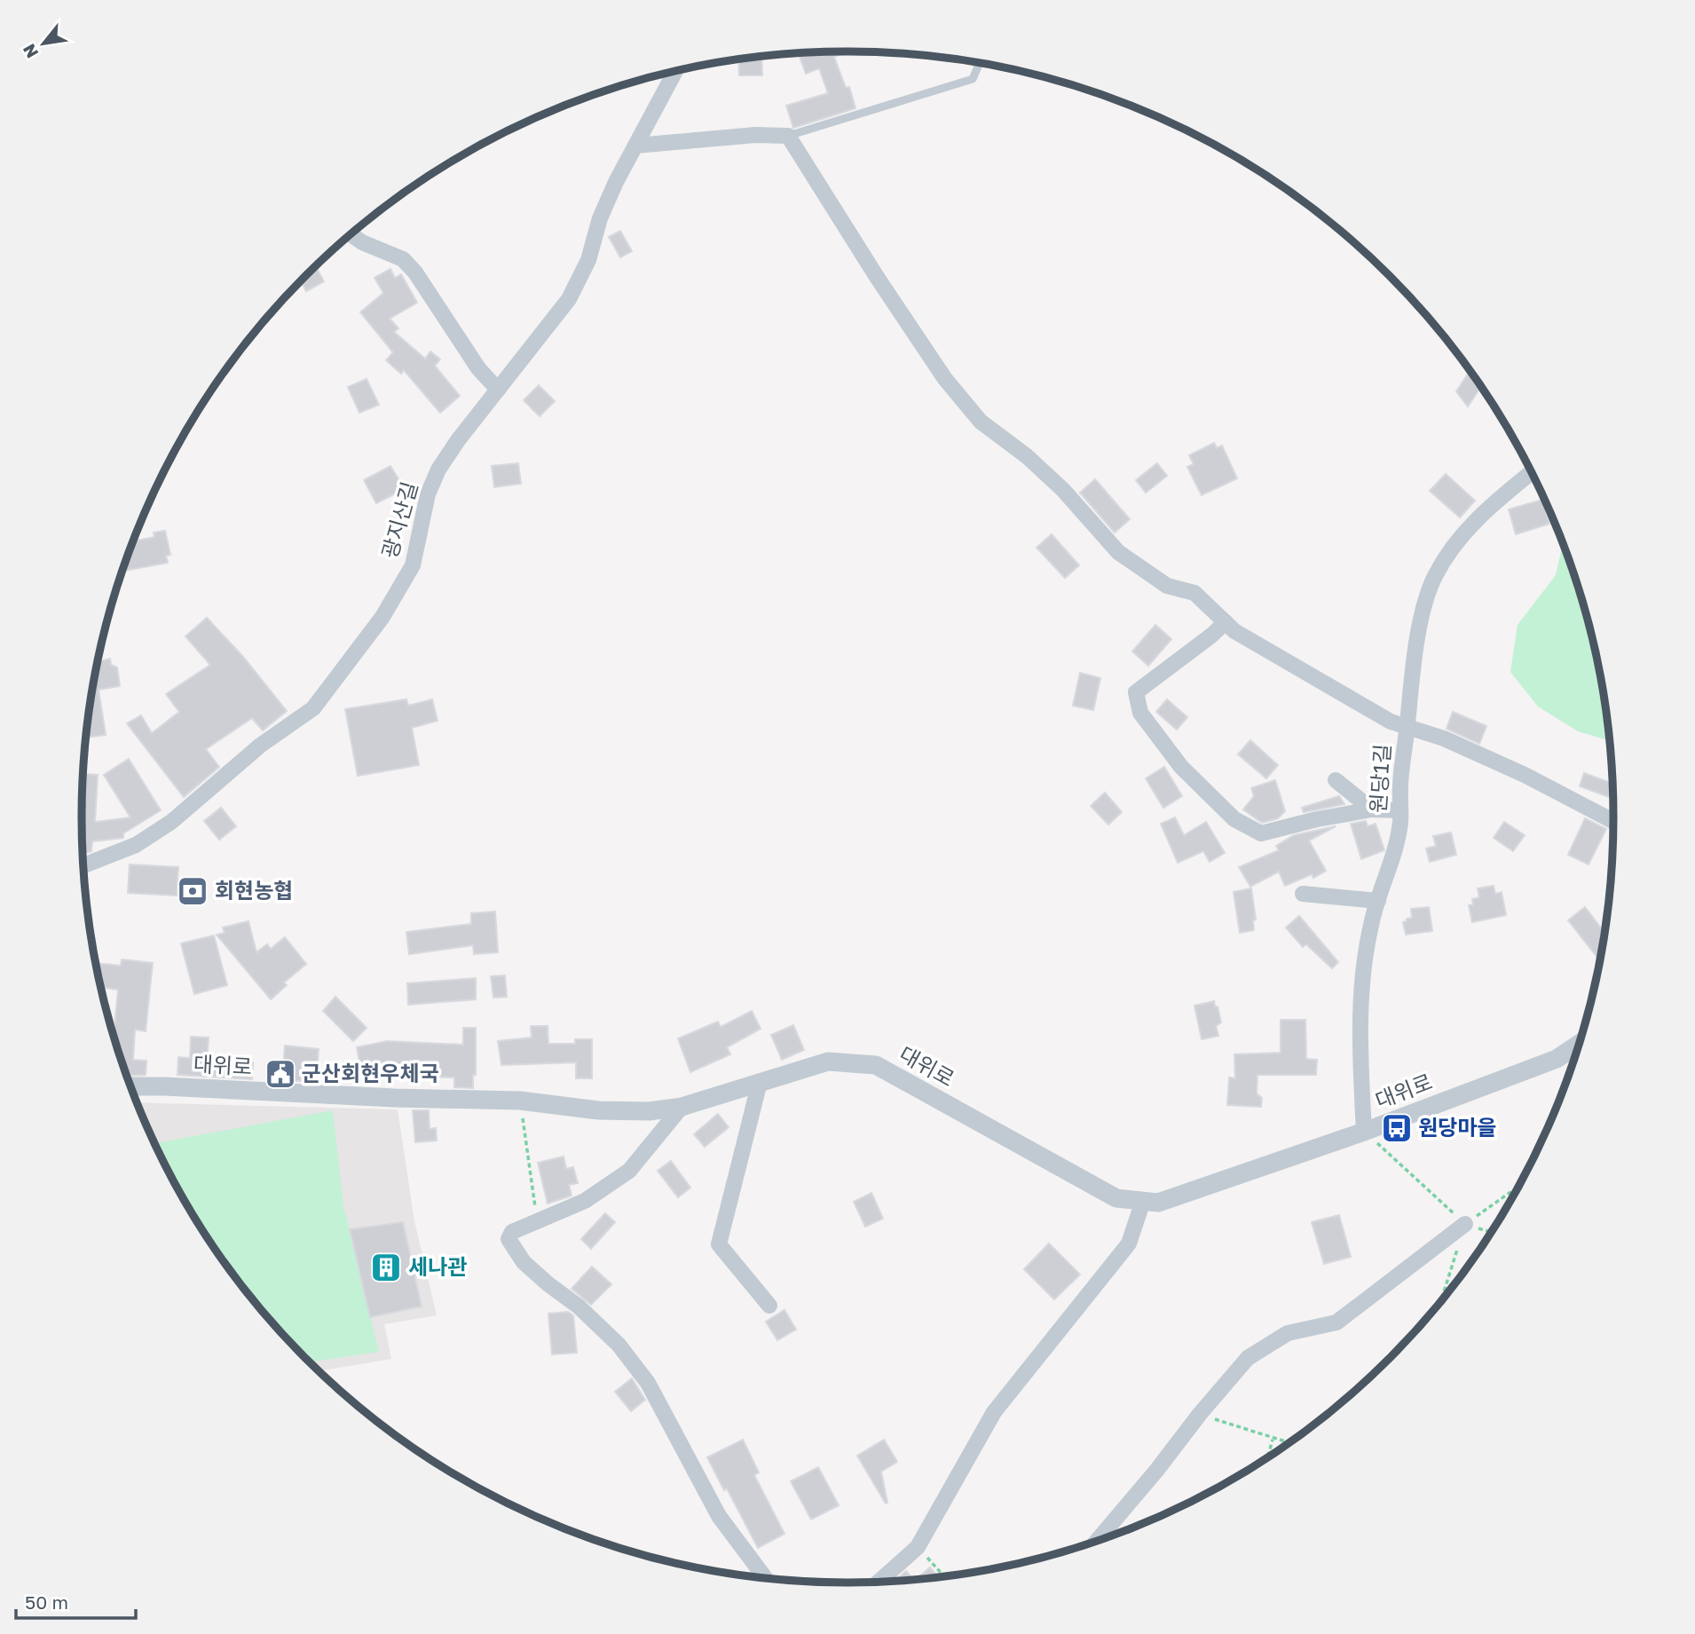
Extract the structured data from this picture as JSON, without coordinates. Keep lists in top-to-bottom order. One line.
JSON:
{"streets":{"street":["광지산길","원당1길","대위로"]},"crossings":[["원당1길","대위로"]],"places":{"bank":["회현농협"],"public building":["군산회현우체국"],"bus stop":["원당마을"],"building":["세나관"]},"scale_bar":"50 m","north":"bottom left"}
